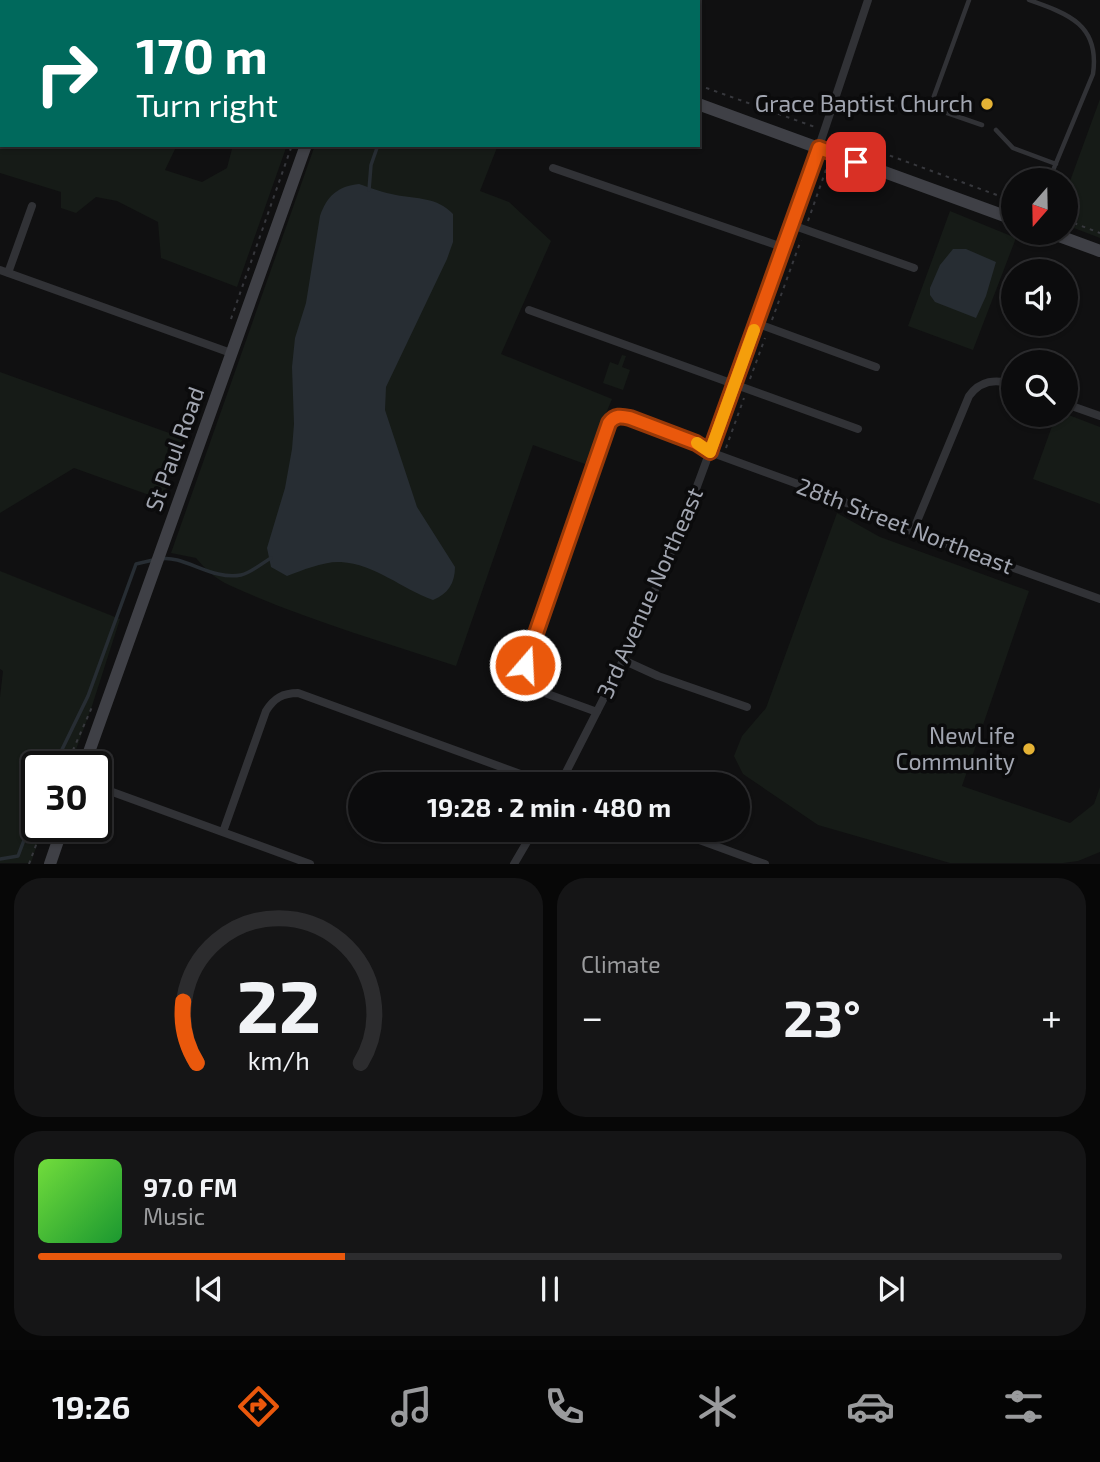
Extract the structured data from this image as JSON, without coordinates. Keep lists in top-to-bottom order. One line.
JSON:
{"streets":{"street":["St Paul Road","28th Street Northeast","3rd Avenue Northeast"]},"crossings":[["28th Street Northeast","3rd Avenue Northeast"]],"places":["Grace Baptist Church","NewLife Community"],"north":"bottom","page":{"turn":["170 m","Turn right"],"limit":"30","trip":"19:28 · 2 min · 480 m","tile":"Climate","heat":["−","23°","+"],"song":["97.0 FM","Music"],"tabs":"19:26","gauge":["22","km/h"]}}
